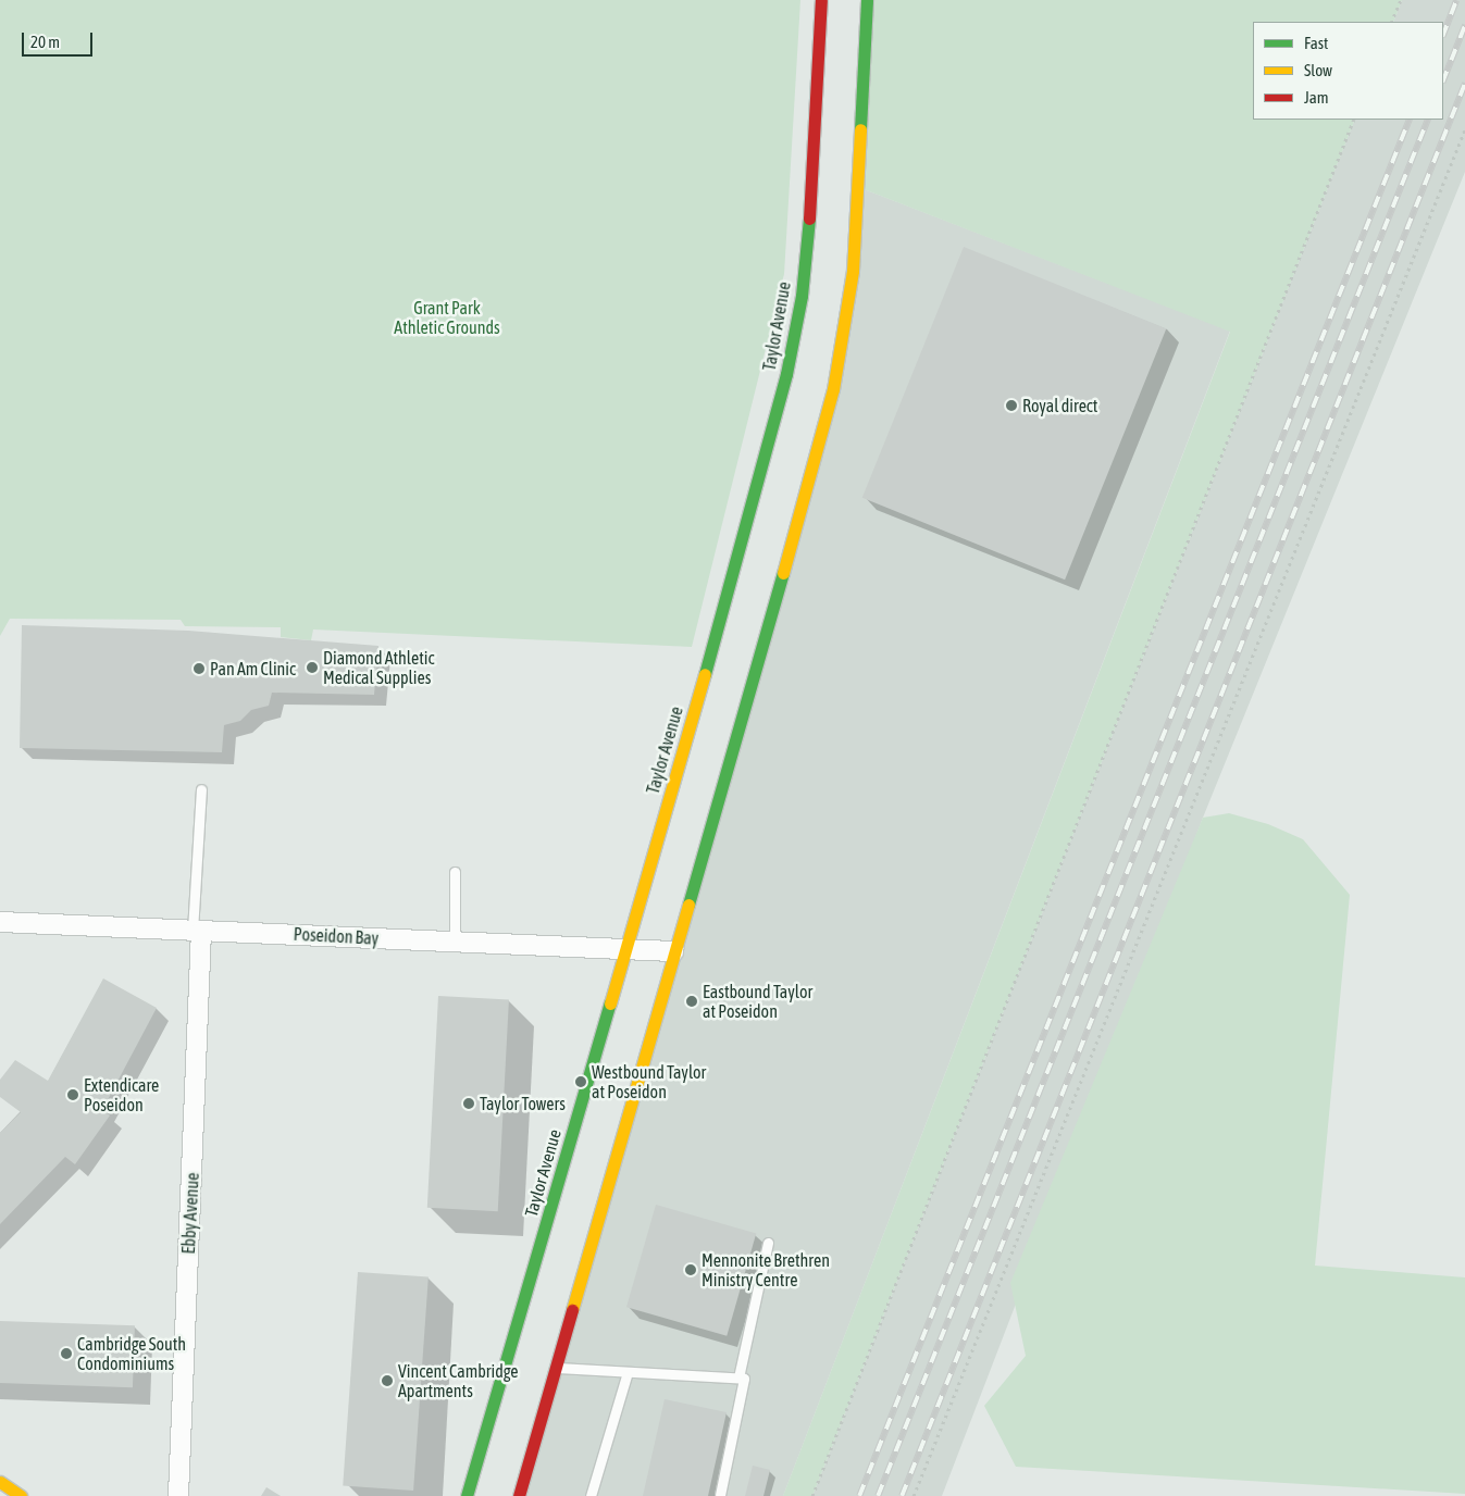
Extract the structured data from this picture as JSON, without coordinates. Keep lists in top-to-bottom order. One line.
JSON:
{"streets":{"main road":["Taylor Avenue"],"street":["Poseidon Bay","Ebby Avenue"]},"crossings":[["Taylor Avenue","Poseidon Bay"],["Poseidon Bay","Ebby Avenue"]],"parks":["Grant Park Athletic Grounds"],"places":["Royal direct","Diamond Athletic Medical Supplies","Pan Am Clinic","Eastbound Taylor at Poseidon","Westbound Taylor at Poseidon","Extendicare Poseidon","Taylor Towers","Mennonite Brethren Ministry Centre","Cambridge South Condominiums","Vincent Cambridge Apartments"],"legend":["Fast","Slow","Jam"],"scale_bar":"20 m"}
